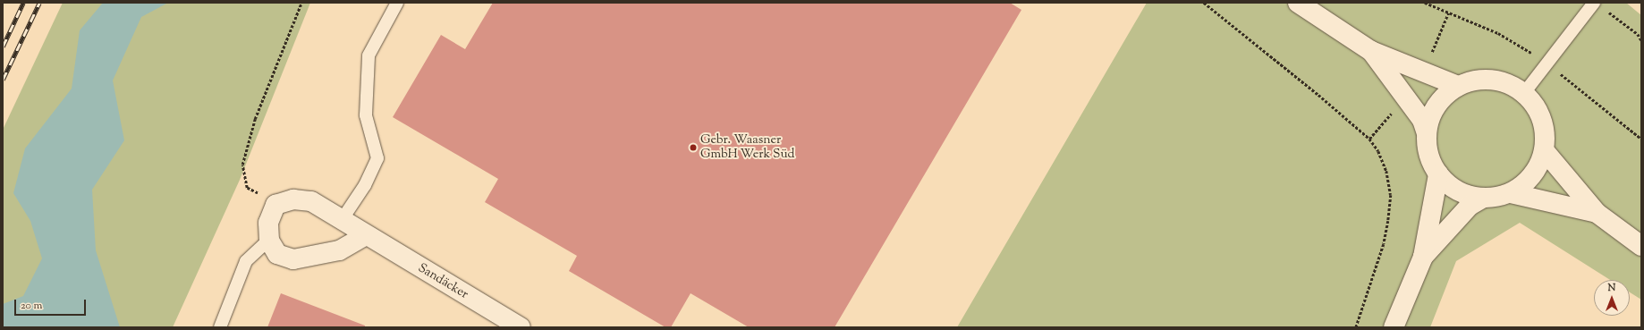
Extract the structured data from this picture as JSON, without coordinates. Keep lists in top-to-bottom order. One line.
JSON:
{"streets":{"main road":["Sandäcker"]},"places":["Gebr. Waasner GmbH Werk Süd"],"scale_bar":"20 m","north":"top"}
